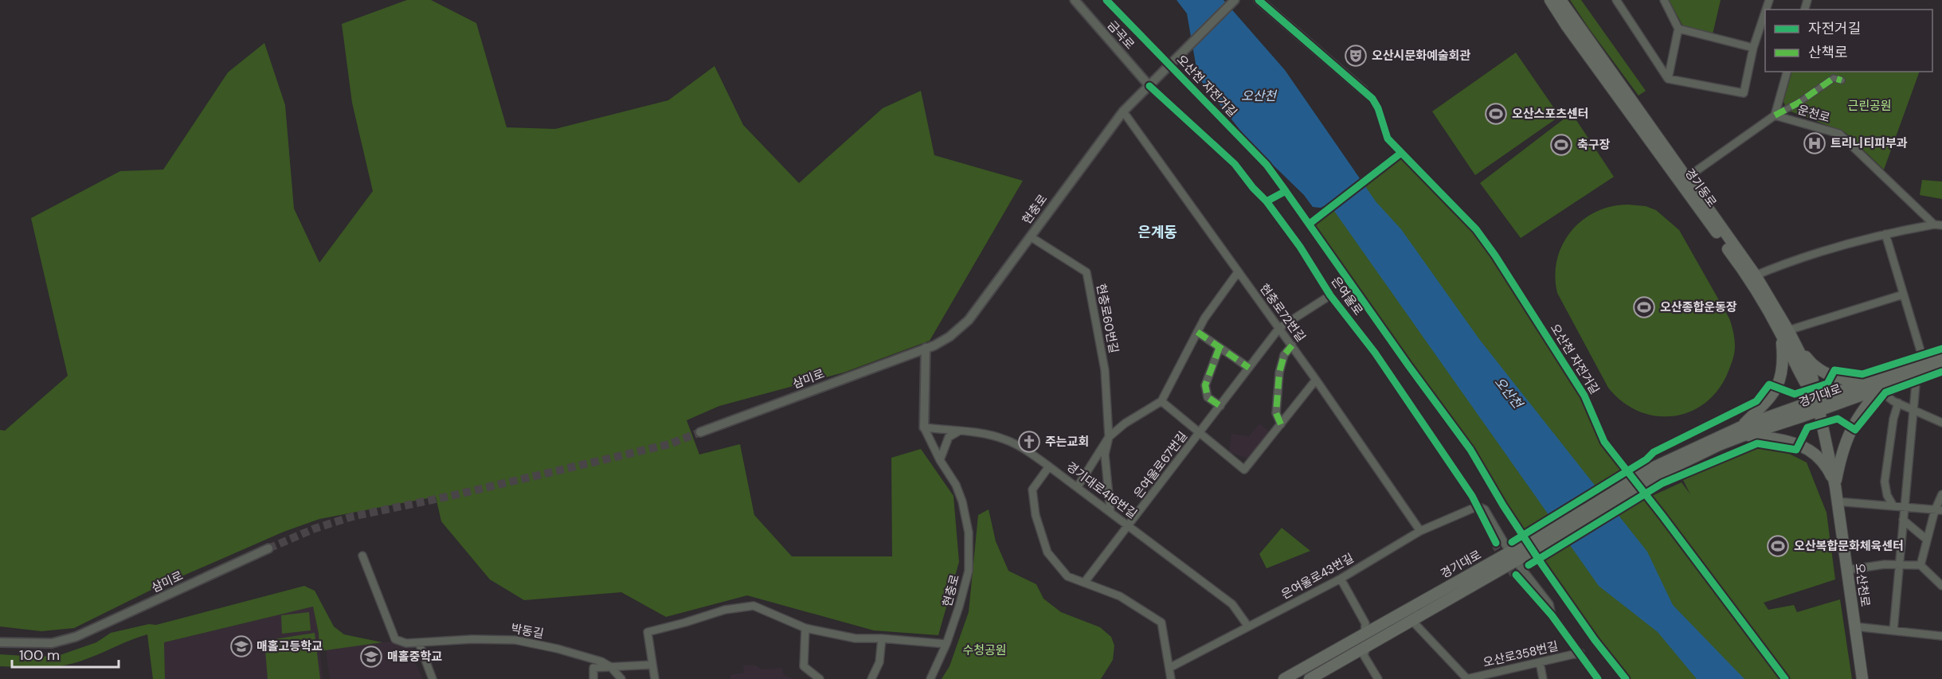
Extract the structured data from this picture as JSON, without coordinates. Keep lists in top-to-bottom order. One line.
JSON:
{"streets":{"main road":["경기동로","경기대로","오산천로"],"street":["금곡로","운천로","현충로","은여울로","현충로72번길","현충로60번길","삼미로","은여울로67번길","경기대로416번길","은여울로43번길","박동길","오산로358번길"],"cycle path":["오산천 자전거길"]},"crossings":[["금곡로","현충로"],["금곡로","은여울로"],["경기동로","경기대로"],["경기동로","오산천로"],["현충로","은여울로"],["현충로","현충로72번길"],["현충로","현충로60번길"],["현충로","삼미로"],["은여울로","은여울로67번길"],["은여울로","은여울로43번길"],["현충로72번길","은여울로67번길"],["현충로72번길","은여울로43번길"],["현충로60번길","경기대로416번길"],["경기대로","오산천로"],["은여울로67번길","경기대로416번길"],["경기대로416번길","은여울로43번길"]],"districts":["은계동"],"water":["오산천"],"parks":["근린공원","수청공원"],"places":{"theatre":["오산시문화예술회관"],"sports":["오산스포츠센터","축구장","오산종합운동장","오산복합문화체육센터"],"hospital":["트리니티피부과"],"church":["주는교회"],"school or university":["매홀고등학교","매홀중학교"]},"legend":["자전거길","산책로"],"scale_bar":"100 m"}
